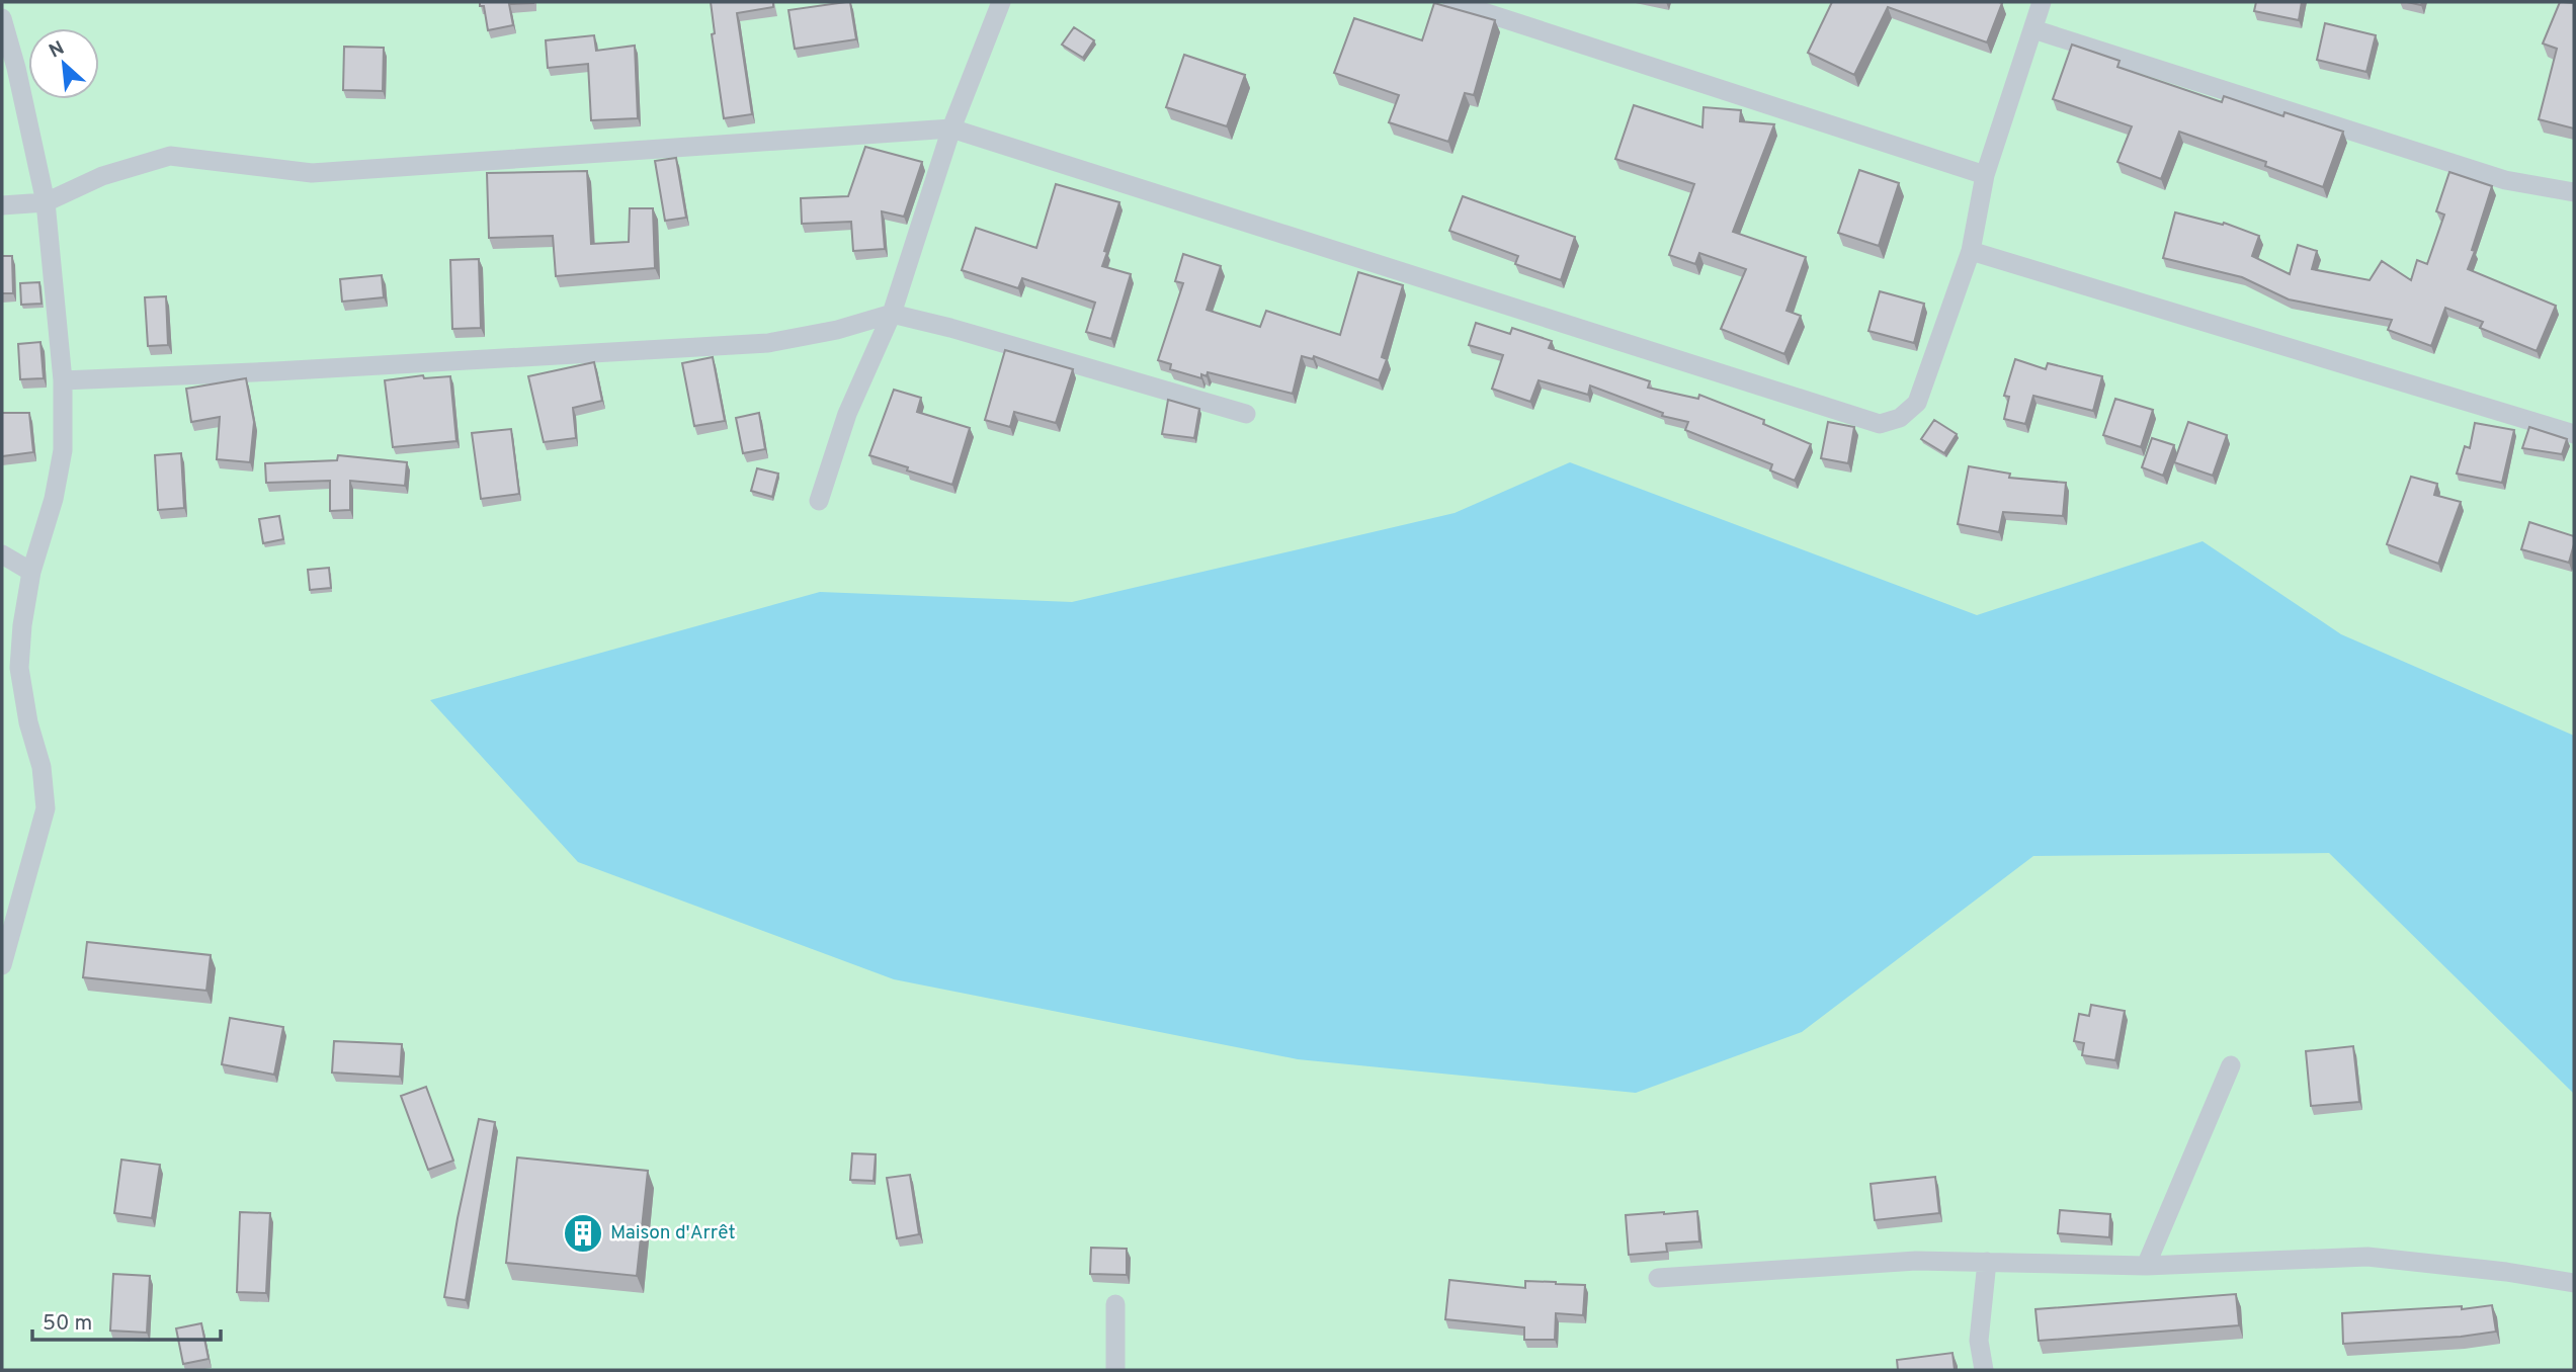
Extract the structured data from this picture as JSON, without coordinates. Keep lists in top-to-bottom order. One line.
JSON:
{"places":{"building":["Maison d'Arrêt"]},"scale_bar":"50 m","north":"top left"}
